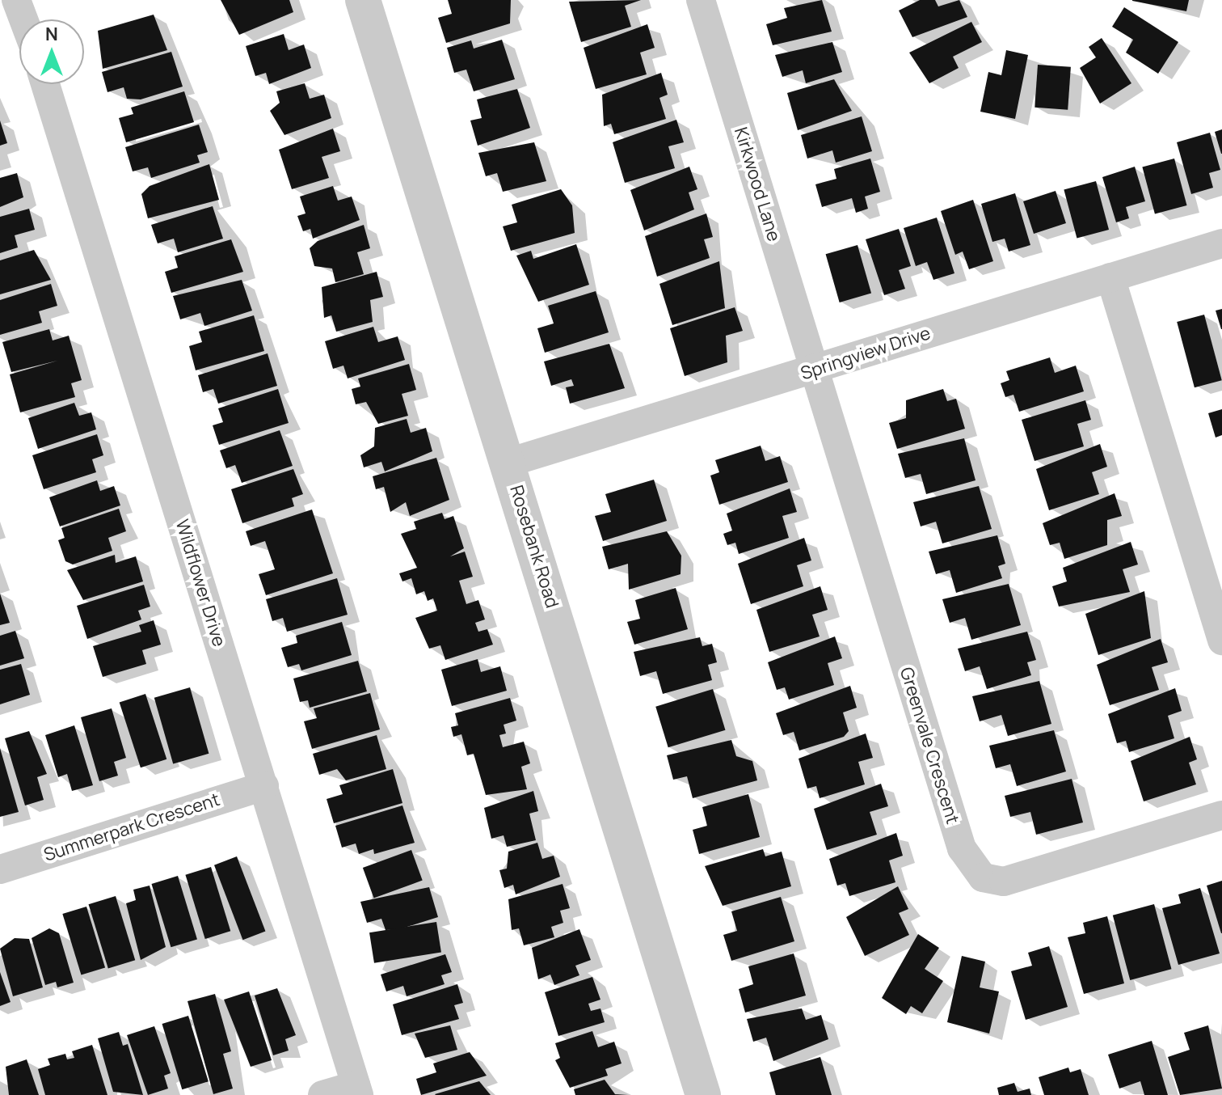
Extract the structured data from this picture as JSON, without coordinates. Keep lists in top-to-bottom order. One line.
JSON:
{"streets":{"street":["Kirkwood Lane","Springview Drive","Rosebank Road","Wildflower Drive","Greenvale Crescent","Summerpark Crescent"]},"crossings":[["Kirkwood Lane","Springview Drive"],["Kirkwood Lane","Greenvale Crescent"],["Springview Drive","Rosebank Road"],["Springview Drive","Greenvale Crescent"],["Wildflower Drive","Summerpark Crescent"]],"north":"top"}
